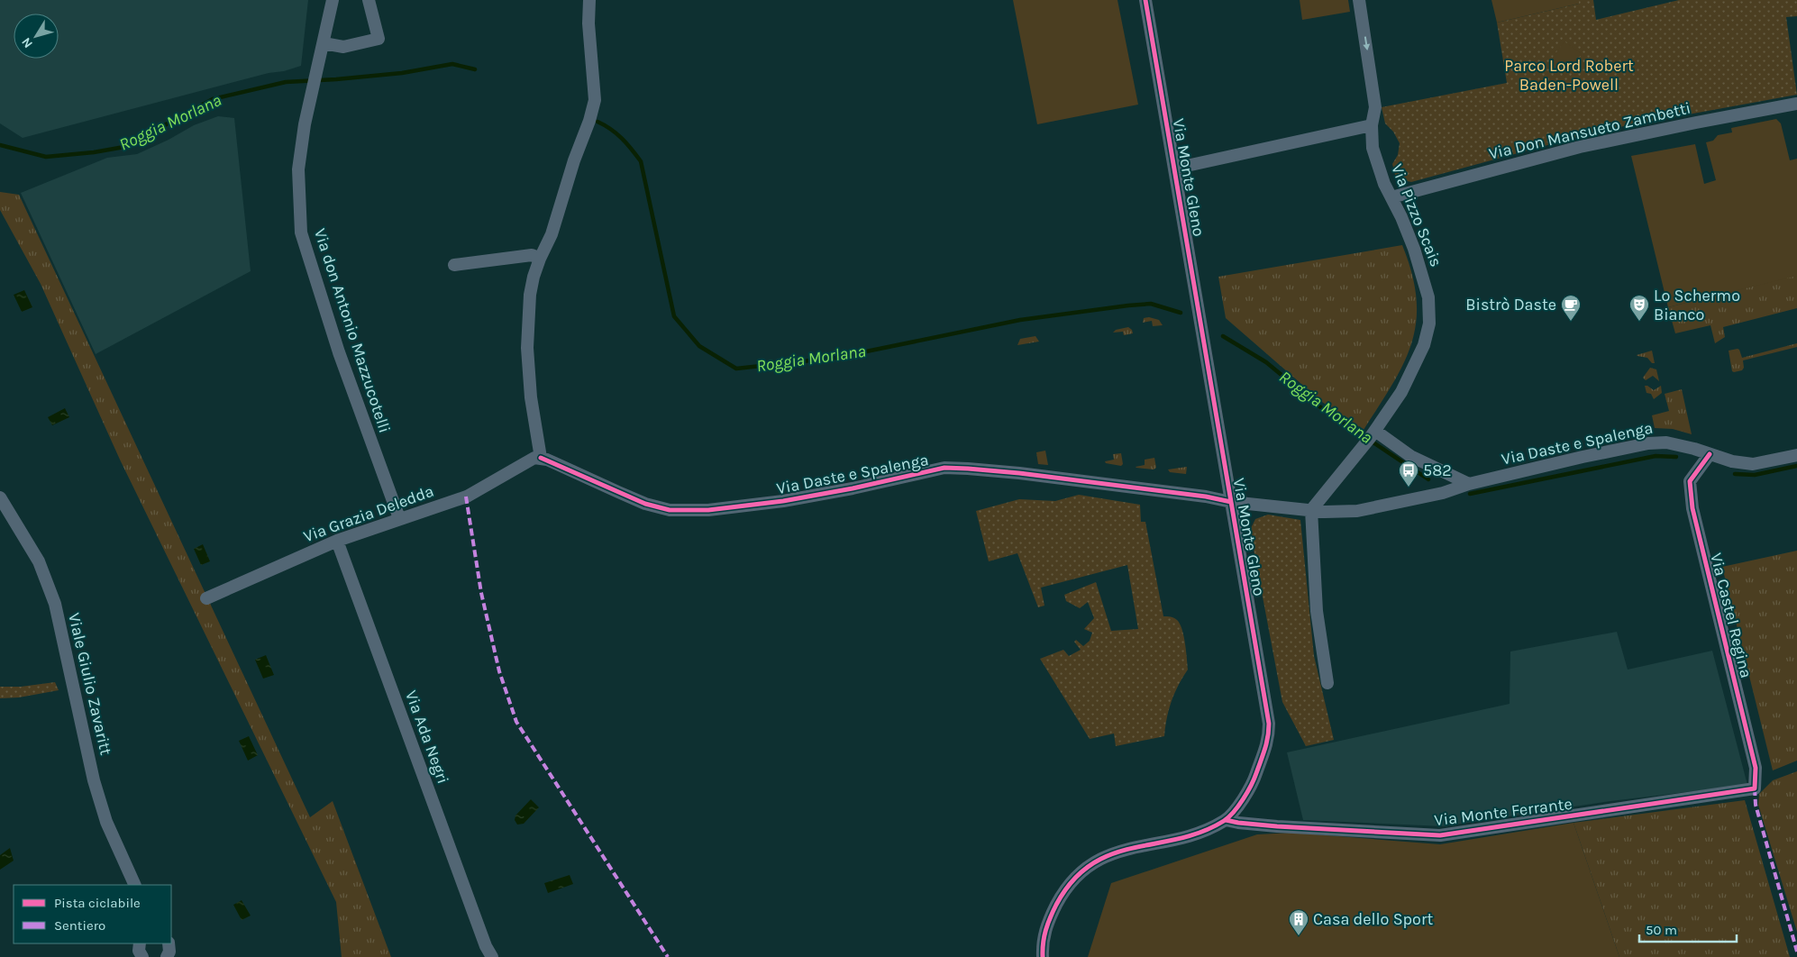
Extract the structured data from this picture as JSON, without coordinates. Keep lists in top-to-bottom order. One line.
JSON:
{"streets":{"street":["Via Don Mansueto Zambetti","Via Monte Gleno","Via Pizzo Scais","Via don Antonio Mazzucotelli","Via Daste e Spalenga","Via Grazia Deledda","Via Castel Regina","Viale Giulio Zavaritt","Via Ada Negri","Via Monte Ferrante"]},"crossings":[["Via Don Mansueto Zambetti","Via Pizzo Scais"],["Via Monte Gleno","Via Pizzo Scais"],["Via Monte Gleno","Via Daste e Spalenga"],["Via Monte Gleno","Via Monte Ferrante"],["Via don Antonio Mazzucotelli","Via Grazia Deledda"],["Via Daste e Spalenga","Via Grazia Deledda"],["Via Daste e Spalenga","Via Castel Regina"],["Via Grazia Deledda","Via Ada Negri"],["Via Castel Regina","Via Monte Ferrante"]],"water":["Roggia Morlana"],"parks":["Parco Lord Robert Baden-Powell"],"places":{"cafe":["Bistrò Daste"],"theatre":["Lo Schermo Bianco"],"bus stop":["582"],"building":["Casa dello Sport"]},"legend":["Pista ciclabile","Sentiero"],"scale_bar":"50 m","north":"bottom left"}
